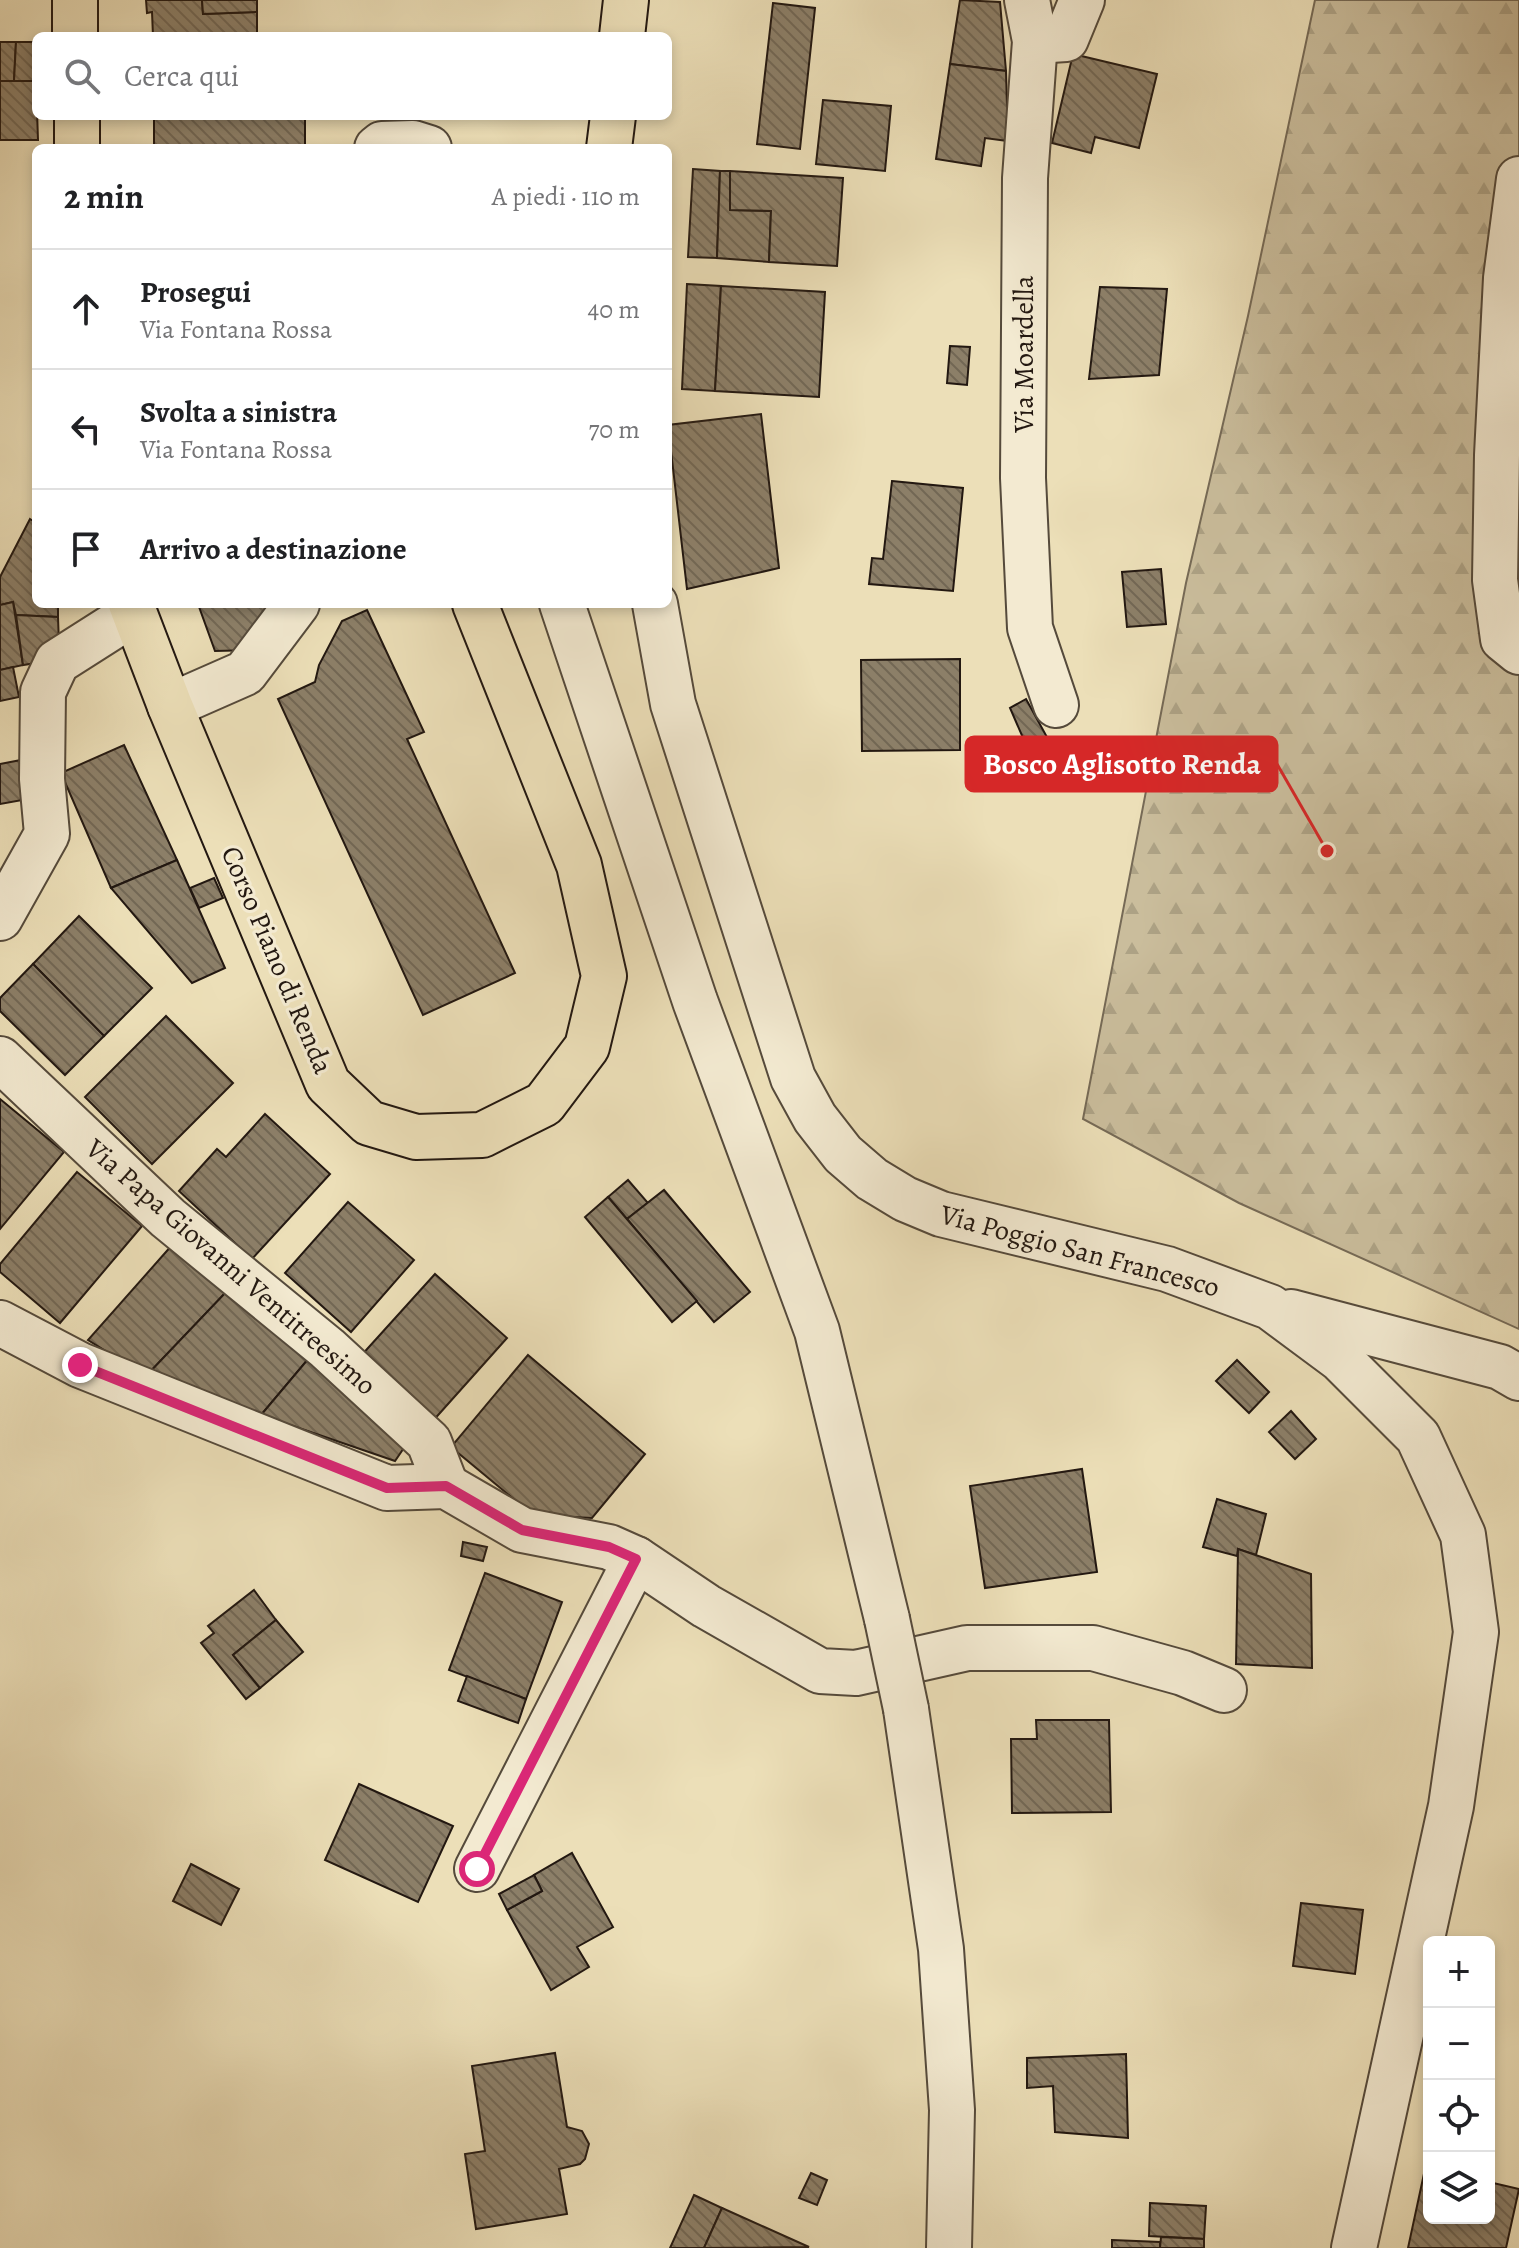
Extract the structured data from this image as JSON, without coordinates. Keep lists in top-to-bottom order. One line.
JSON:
{"streets":{"main road":["Corso Piano di Renda"],"street":["Via Moardella","Via Poggio San Francesco","Via Papa Giovanni Ventitreesimo"]},"places":["Bosco Aglisotto Renda"],"page":{"search":"Cerca qui","heading":["2 min","A piedi · 110 m"],"list":[["Prosegui","Via Fontana Rossa","40 m"],["Svolta a sinistra","Via Fontana Rossa","70 m"],"Arrivo a destinazione"],"map_buttons":["+","−"]}}
